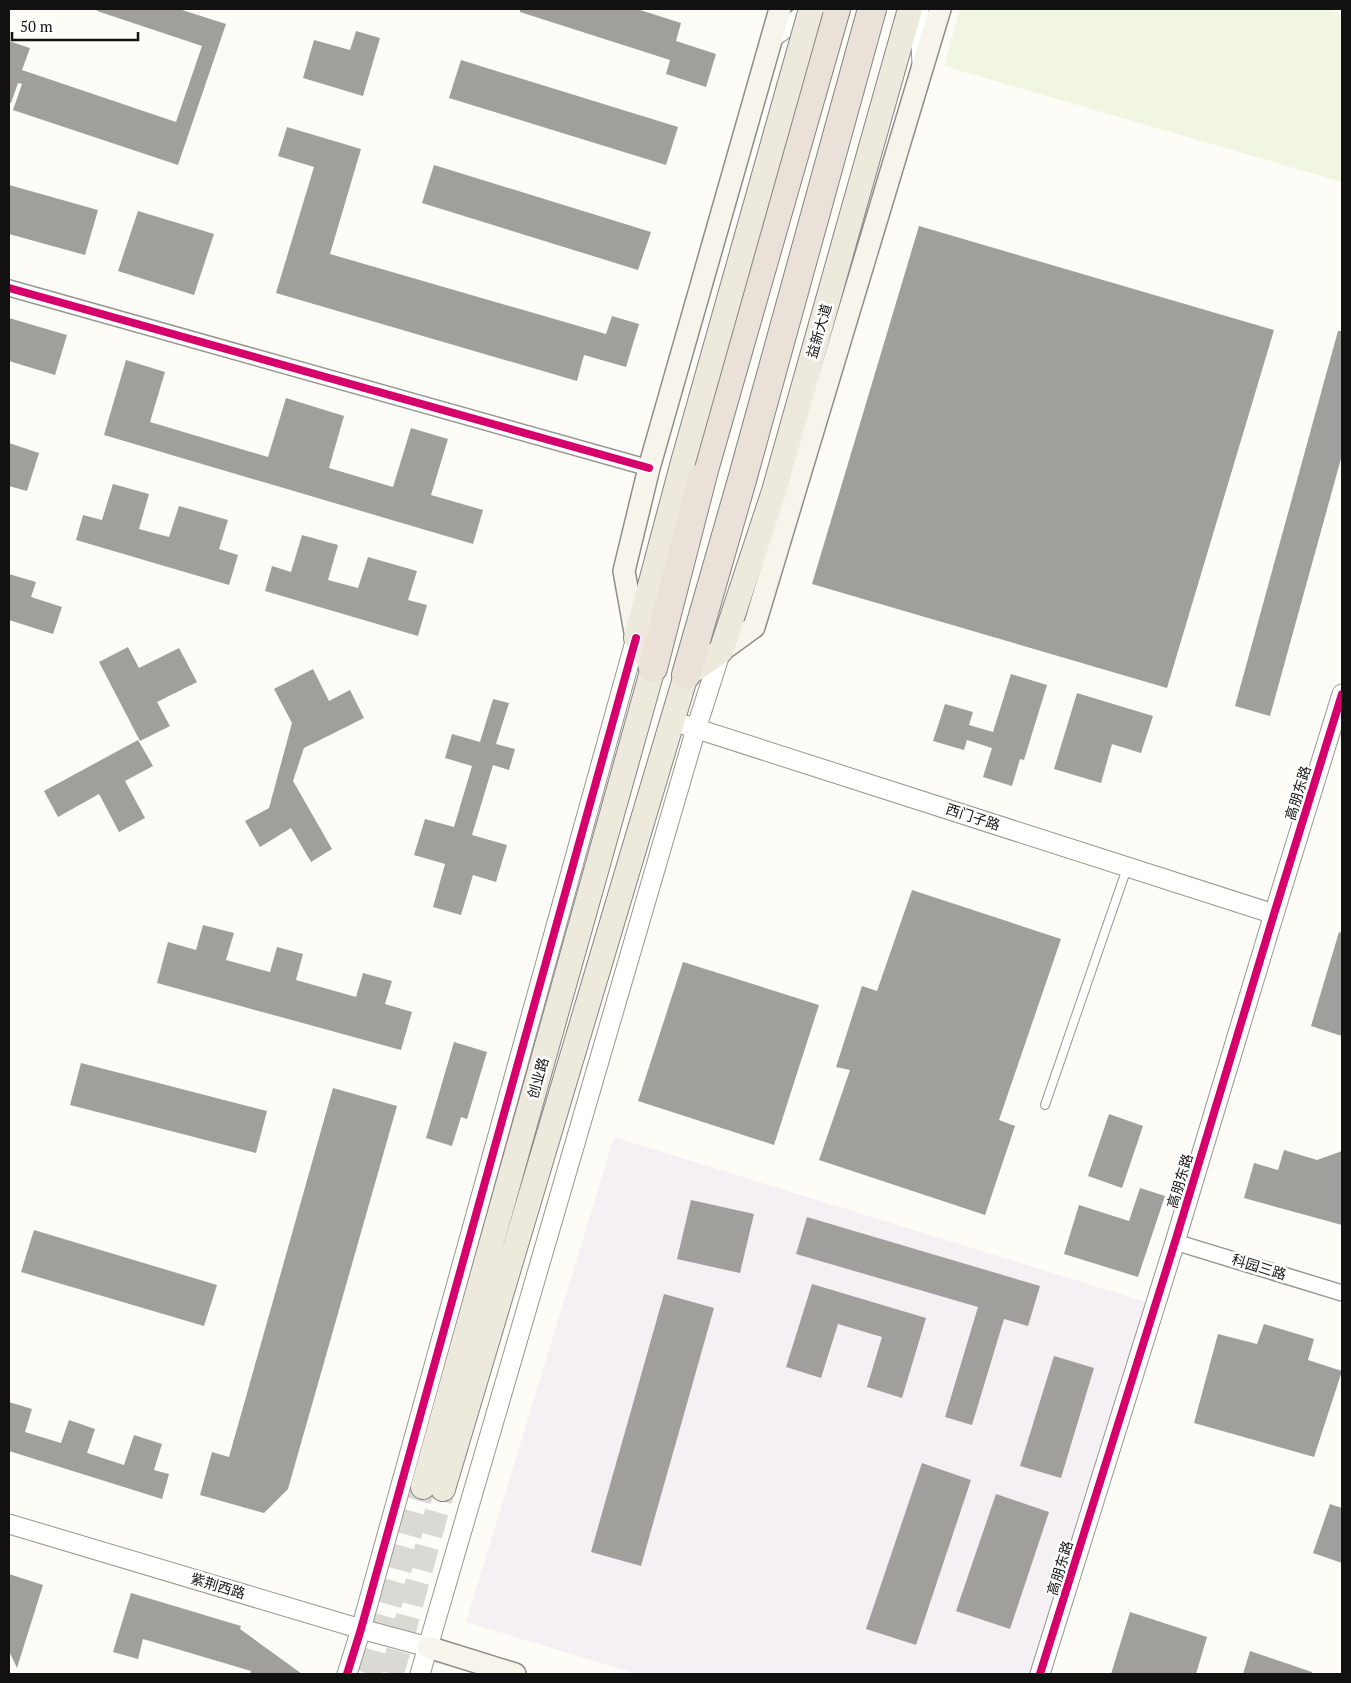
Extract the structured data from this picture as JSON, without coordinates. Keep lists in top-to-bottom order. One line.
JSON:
{"streets":{"main road":["益新大道","创业路"],"street":["高朋东路","西门子路","科园三路","紫荆西路"]},"crossings":[["高朋东路","西门子路"],["高朋东路","科园三路"],["西门子路","创业路"]],"scale_bar":"50 m"}
